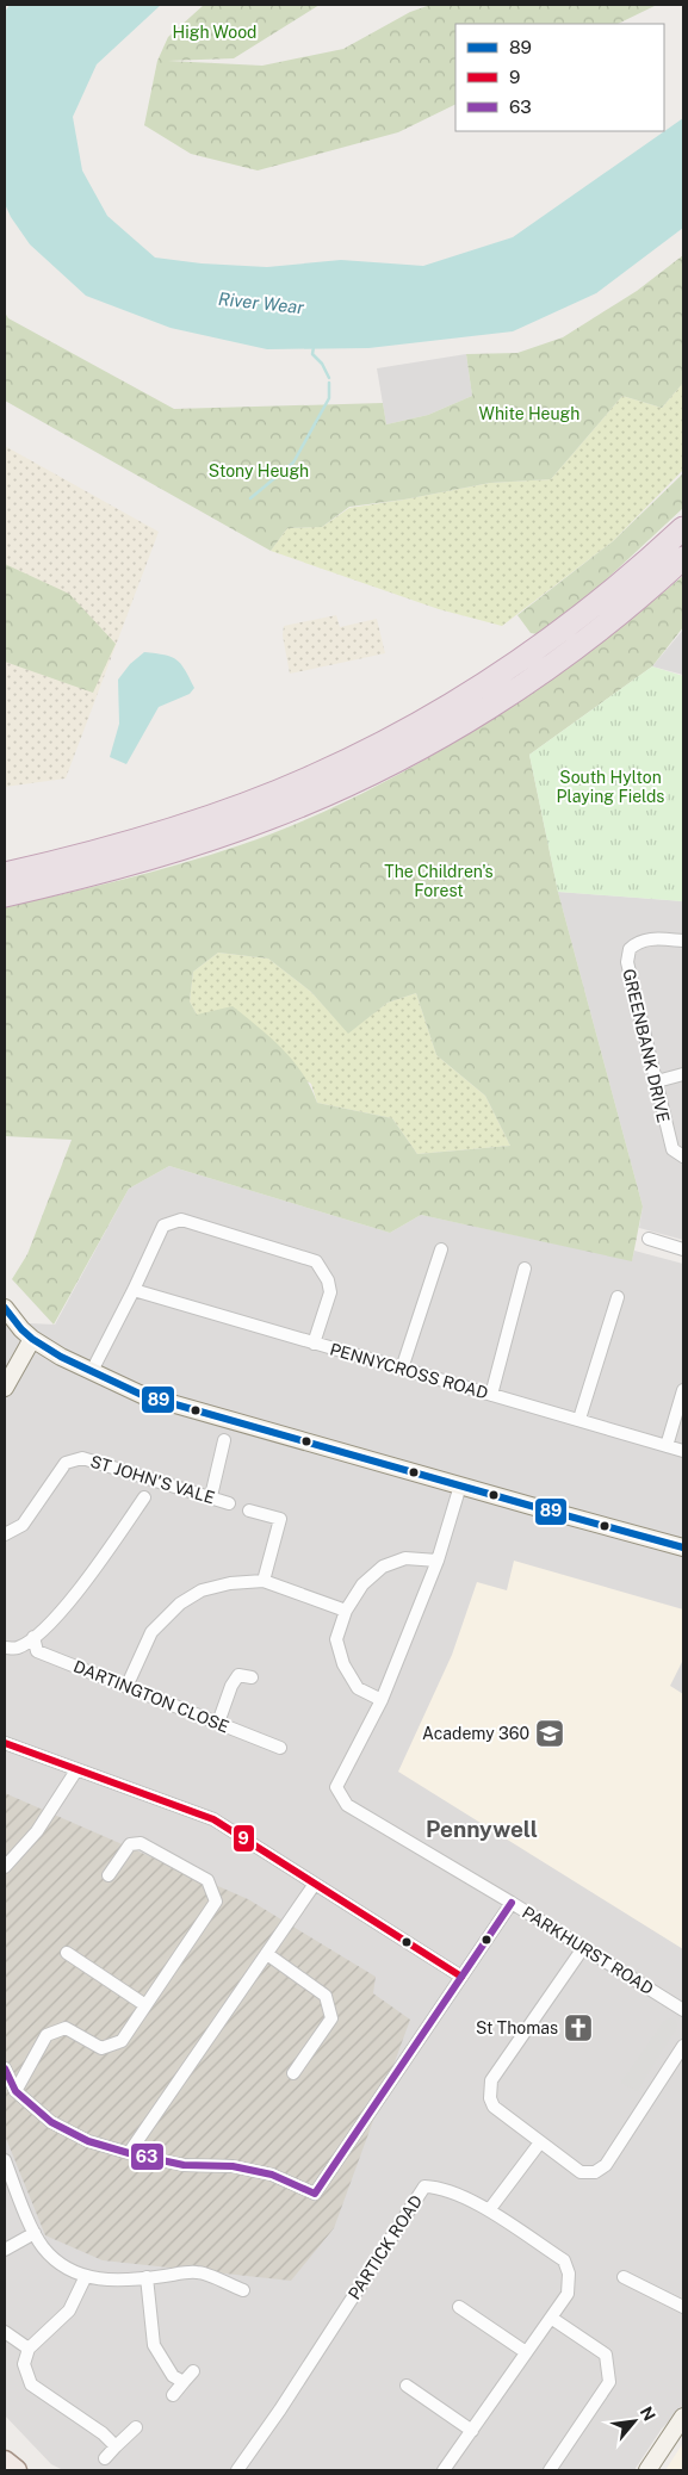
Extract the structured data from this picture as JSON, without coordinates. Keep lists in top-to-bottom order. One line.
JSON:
{"streets":{"street":["GREENBANK DRIVE","PENNYCROSS ROAD","ST JOHN'S VALE","DARTINGTON CLOSE","PARKHURST ROAD","PARTICK ROAD"]},"districts":["Pennywell"],"water":["River Wear"],"parks":["High Wood","White Heugh","Stony Heugh","South Hylton Playing Fields","The Children's Forest"],"places":{"school or university":["Academy 360"],"church":["St Thomas"]},"lines":["transit line 89","transit line 9","transit line 63"],"legend":["89","9","63"],"north":"top right"}
